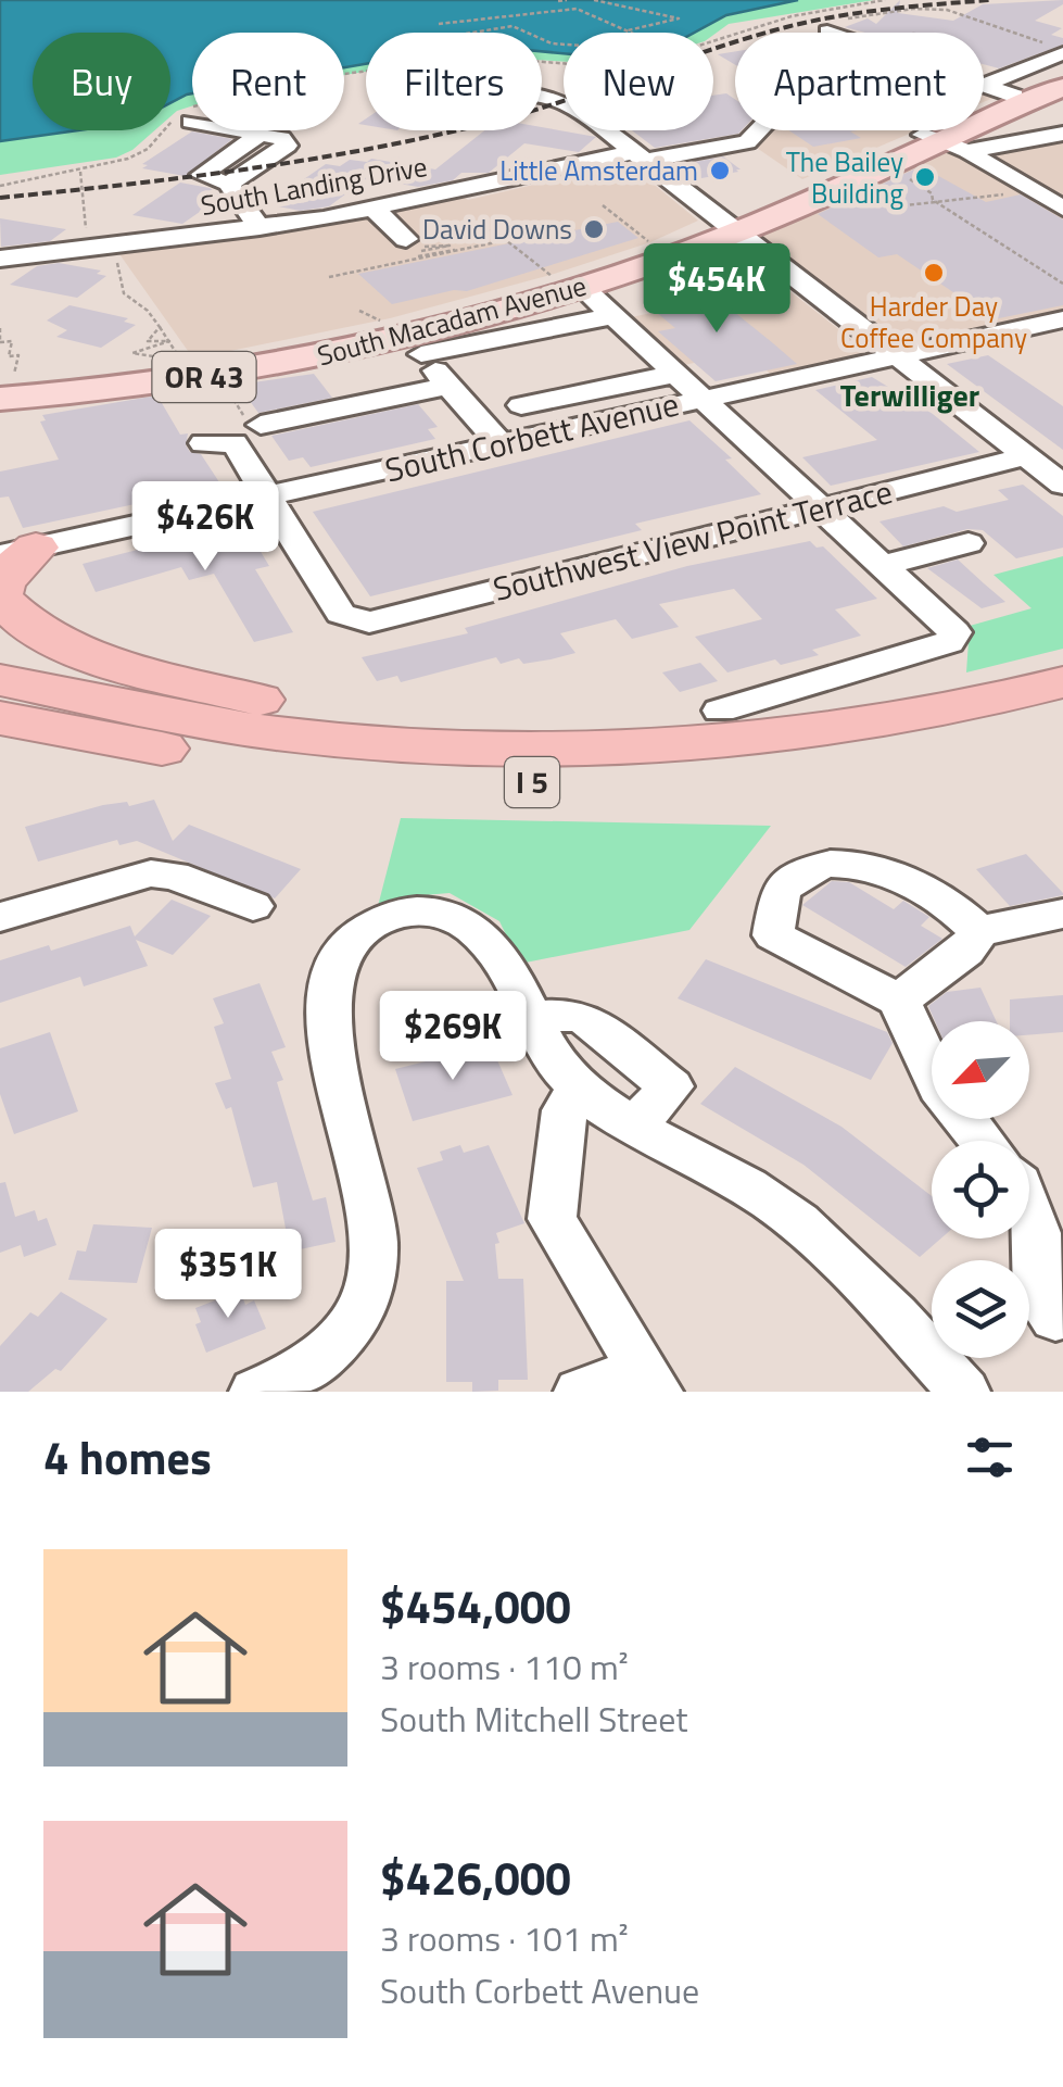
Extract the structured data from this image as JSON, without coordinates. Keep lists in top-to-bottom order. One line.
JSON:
{"streets":{"highway":["I 5"],"main road":["South Macadam Avenue","OR 43"],"street":["South Landing Drive","South Corbett Avenue","Southwest View Point Terrace"]},"crossings":[["South Corbett Avenue","Southwest View Point Terrace"]],"districts":["Terwilliger"],"places":["Little Amsterdam","The Bailey Building","David Downs","Harder Day Coffee Company"],"north":"bottom left","page":{"chip":["Buy","Rent","Filters","New","Apartment"],"price":["$454K","$426K","$269K","$351K"],"heading":"4 homes","list":[{"name":"$454,000","note":"3 rooms · 110 m² · South Mitchell Street"},{"name":"$426,000","note":"3 rooms · 101 m² · South Corbett Avenue"}]}}
